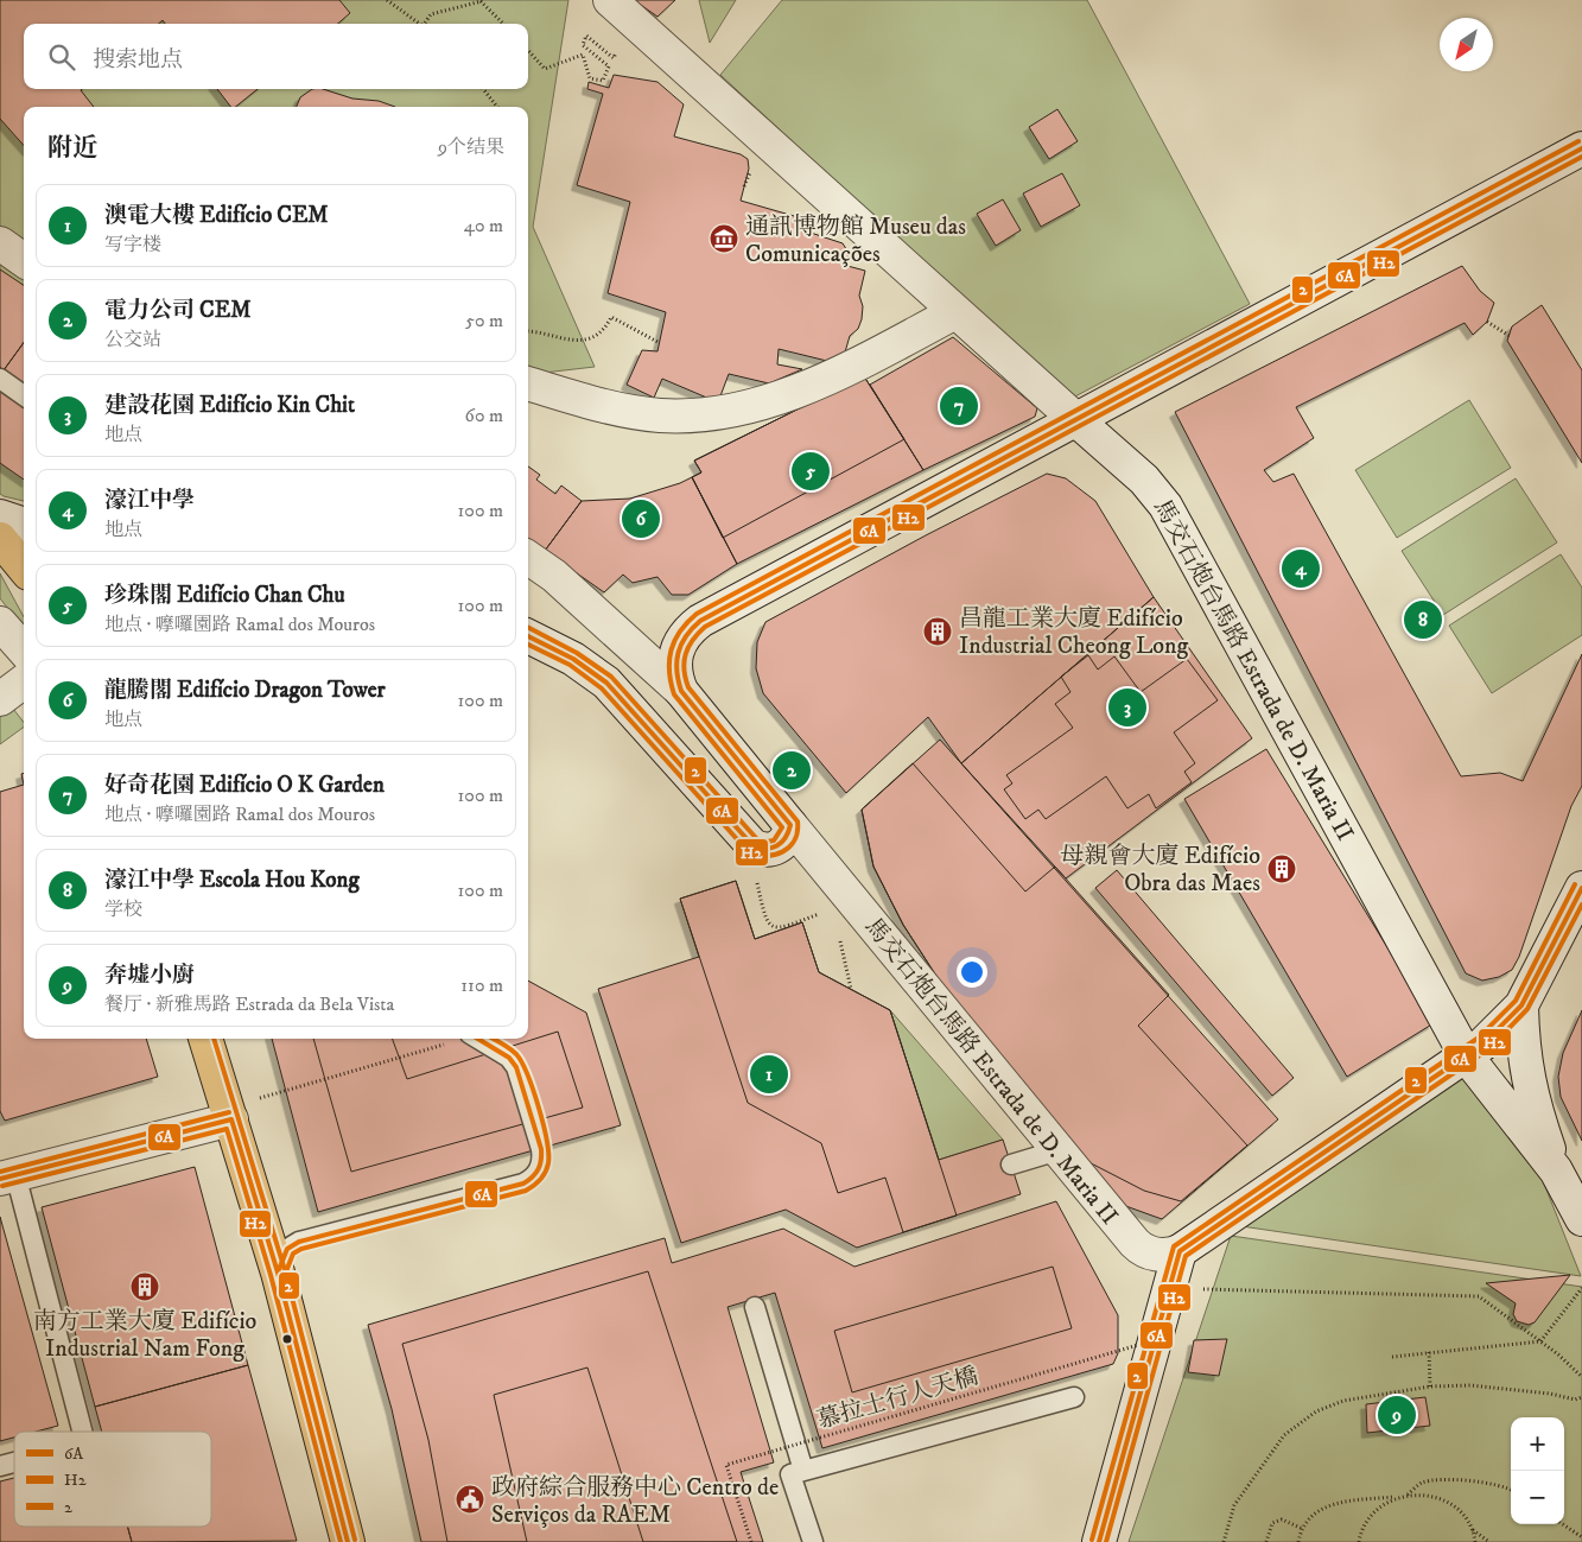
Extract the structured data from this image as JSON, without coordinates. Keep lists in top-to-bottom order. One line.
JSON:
{"streets":{"street":["馬交石炮台馬路 Estrada de D. Maria II"],"path":["慕拉士行人天橋"]},"places":{"museum":["通訊博物館 Museu das Comunicações"],"building":["昌龍工業大廈 Edifício Industrial Cheong Long","母親會大廈 Edifício Obra das Maes","南方工業大廈 Edifício Industrial Nam Fong"],"public building":["政府綜合服務中心 Centro de Serviços da RAEM"]},"lines":["transit line 2","transit line 6A","transit line H2"],"legend":["6A","H2","2"],"north":"bottom left","page":{"search":"搜索地点","heading":["附近","9个结果"],"list":[{"mark":"1","name":"澳電大樓 Edifício CEM","note":"写字楼","value":"40 m"},{"mark":"2","name":"電力公司 CEM","note":"公交站","value":"50 m"},{"mark":"3","name":"建設花園 Edifício Kin Chit","note":"地点","value":"60 m"},{"mark":"4","name":"濠江中學","note":"地点","value":"100 m"},{"mark":"5","name":"珍珠閣 Edifício Chan Chu","note":"地点 · 嚤囉園路 Ramal dos Mouros","value":"100 m"},{"mark":"6","name":"龍騰閣 Edifício Dragon Tower","note":"地点","value":"100 m"},{"mark":"7","name":"好奇花園 Edifício O K Garden","note":"地点 · 嚤囉園路 Ramal dos Mouros","value":"100 m"},{"mark":"8","name":"濠江中學 Escola Hou Kong","note":"学校","value":"100 m"},{"mark":"9","name":"奔墟小廚","note":"餐厅 · 新雅馬路 Estrada da Bela Vista","value":"110 m"}],"pins":["7","5","6","4","8","3","2","1","9"],"map_buttons":["+","−"]}}
